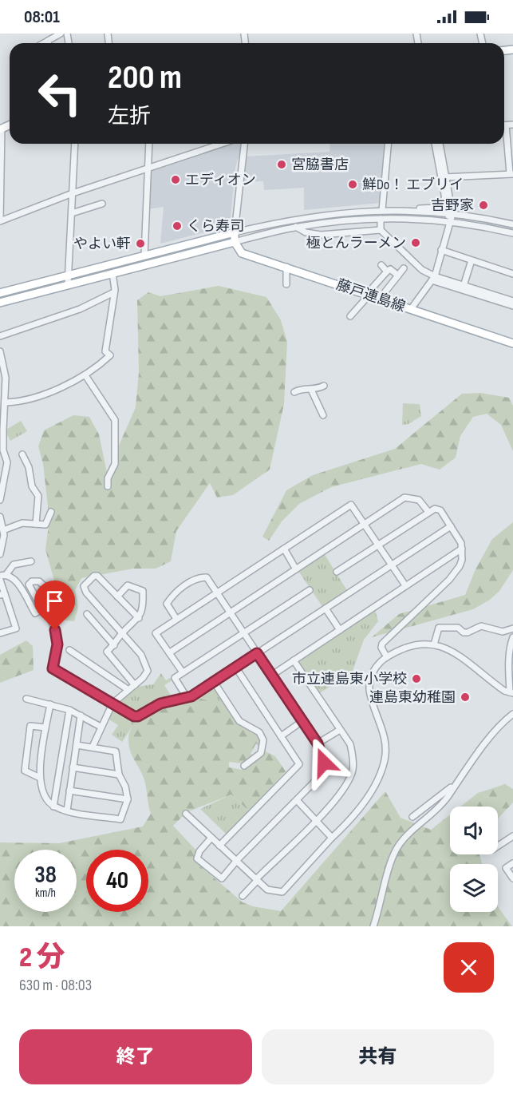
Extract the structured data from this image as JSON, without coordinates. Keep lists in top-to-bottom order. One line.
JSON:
{"streets":{"main road":["藤戸連島線"]},"places":["宮脇書店","エディオン","鮮Do！ エブリイ","吉野家","くら寿司","極とんラーメン","やよい軒","市立連島東小学校","連島東幼稚園"],"page":{"status":"08:01","turn":["200 m","左折"],"speed":"38 km/h","limit":"40","heading":["2 分","630 m · 08:03"],"buttons":["終了","共有"]}}
